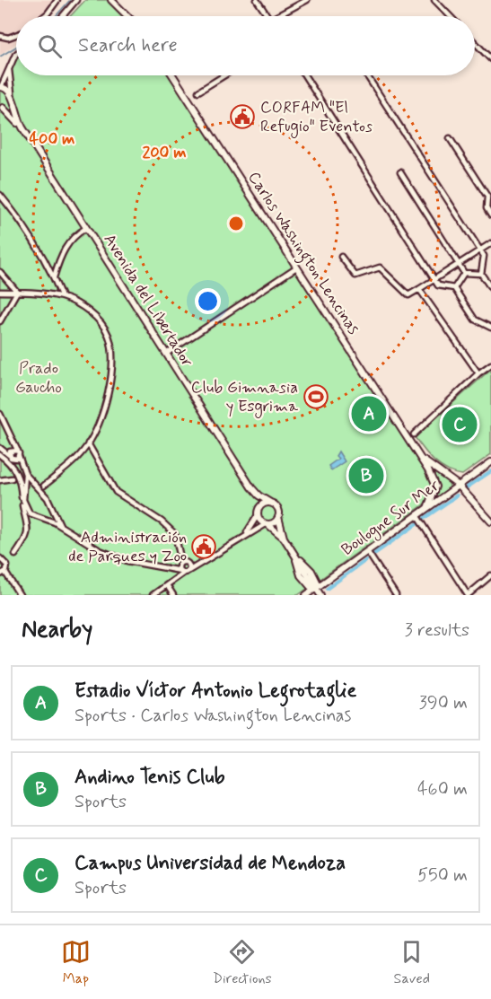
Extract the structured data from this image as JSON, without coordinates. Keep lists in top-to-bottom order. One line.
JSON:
{"streets":{"main road":["Carlos Washington Lencinas","Avenida del Libertador","Boulogne Sur Mer"]},"crossings":[["Carlos Washington Lencinas","Boulogne Sur Mer"]],"parks":["Prado Gaucho"],"places":{"public building":["CORFAM \"El Refugio\" Eventos","Administración de Parques y Zoo"],"sports":["Club Gimnasia y Esgrima"]},"page":{"search":"Search here","pins":["A","C","B"],"heading":["Nearby","3 results"],"list":[{"mark":"A","name":"Estadio Víctor Antonio Legrotaglie","note":"Sports · Carlos Washington Lencinas","value":"390 m"},{"mark":"B","name":"Andino Tenis Club","note":"Sports","value":"460 m"},{"mark":"C","name":"Campus Universidad de Mendoza","note":"Sports","value":"550 m"}],"nav":["Map","Directions","Saved"]},"rings":["400 m","200 m"]}
